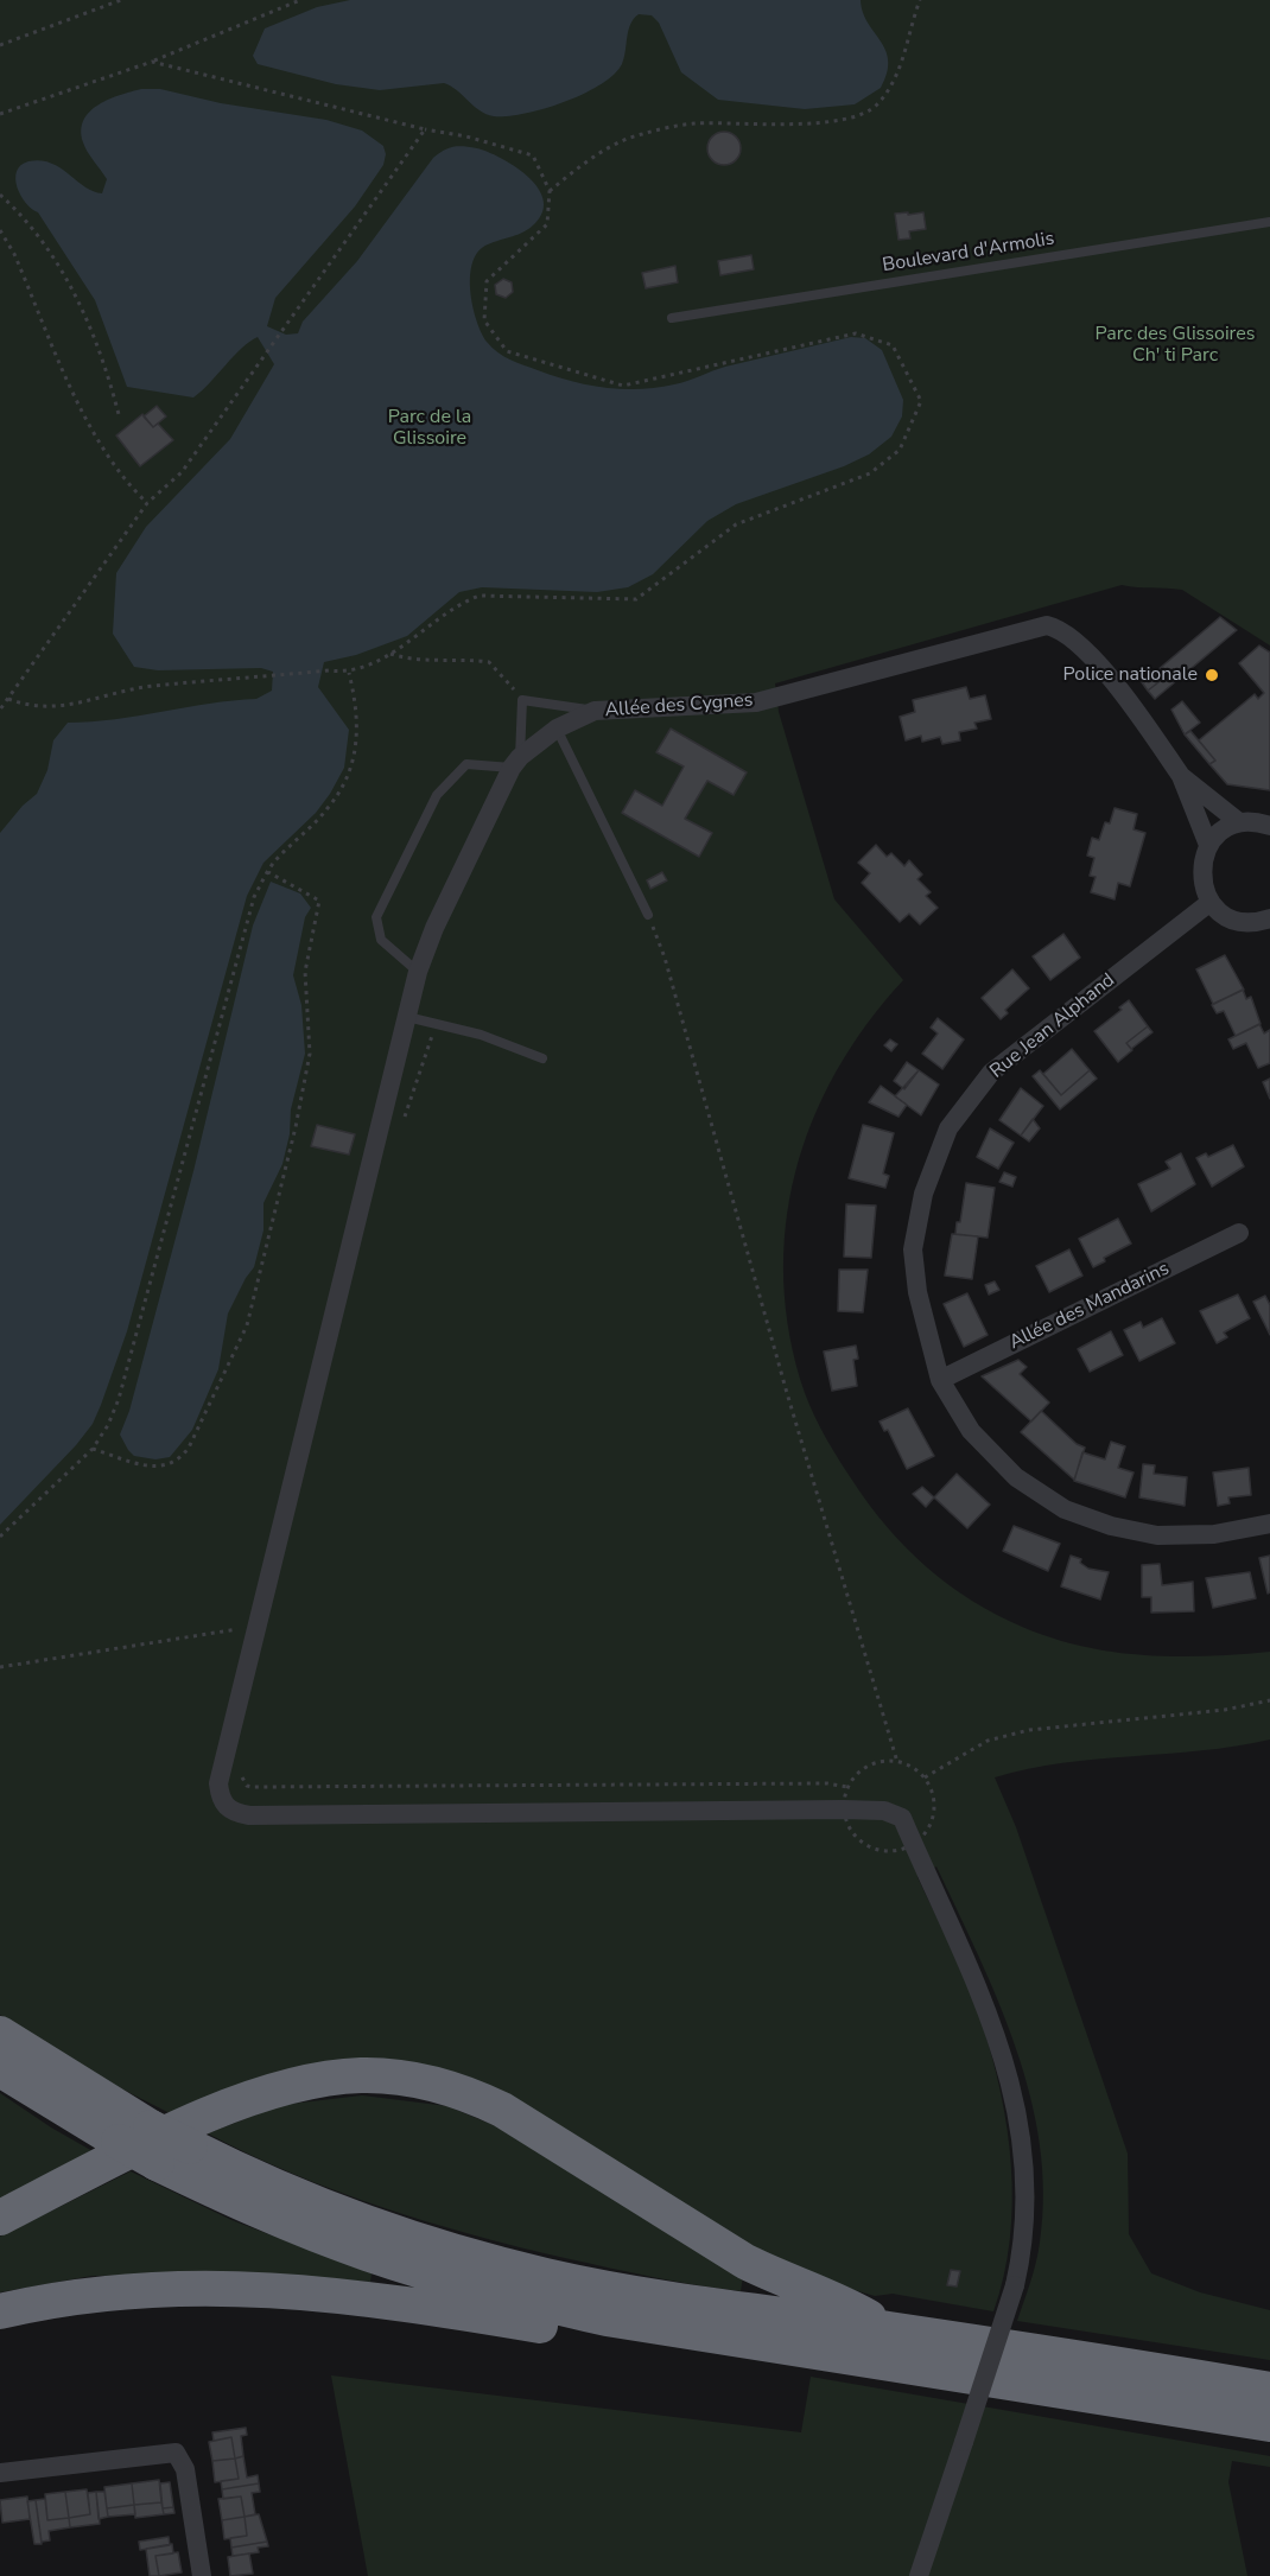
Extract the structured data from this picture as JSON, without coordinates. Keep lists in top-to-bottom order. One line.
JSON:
{"streets":{"street":["Allée des Cygnes","Rue Jean Alphand","Allée des Mandarins"],"lane":["Boulevard d'Armolis"]},"crossings":[["Rue Jean Alphand","Allée des Mandarins"]],"parks":["Parc des Glissoires Ch' ti Parc","Parc de la Glissoire"],"places":["Police nationale"]}
